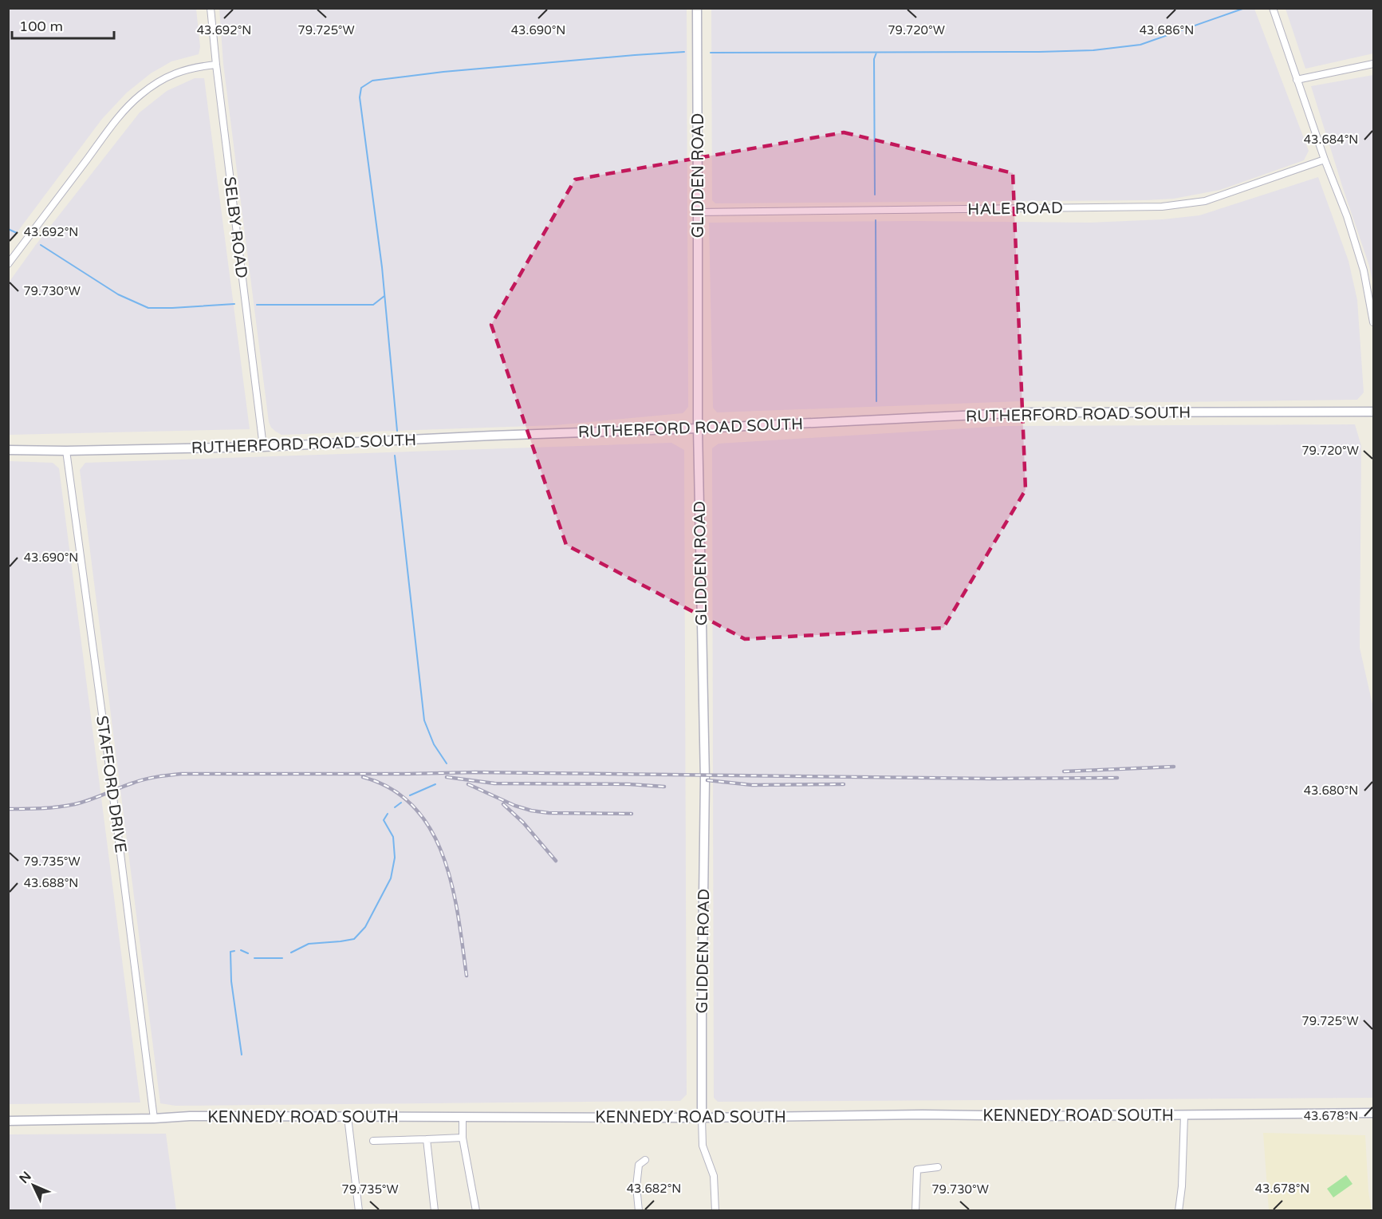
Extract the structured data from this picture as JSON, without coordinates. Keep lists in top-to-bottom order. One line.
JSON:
{"streets":{"street":["GLIDDEN ROAD","HALE ROAD","SELBY ROAD","RUTHERFORD ROAD SOUTH","STAFFORD DRIVE","KENNEDY ROAD SOUTH"]},"crossings":[["GLIDDEN ROAD","HALE ROAD"],["GLIDDEN ROAD","RUTHERFORD ROAD SOUTH"],["GLIDDEN ROAD","KENNEDY ROAD SOUTH"],["SELBY ROAD","RUTHERFORD ROAD SOUTH"],["RUTHERFORD ROAD SOUTH","STAFFORD DRIVE"],["STAFFORD DRIVE","KENNEDY ROAD SOUTH"]],"scale_bar":"100 m","north":"top left","coordinates":["79.725°W","79.720°W","43.692°N","43.690°N","43.686°N","43.684°N","79.730°W","43.680°N","79.735°W","43.688°N","43.678°N","43.682°N"]}
